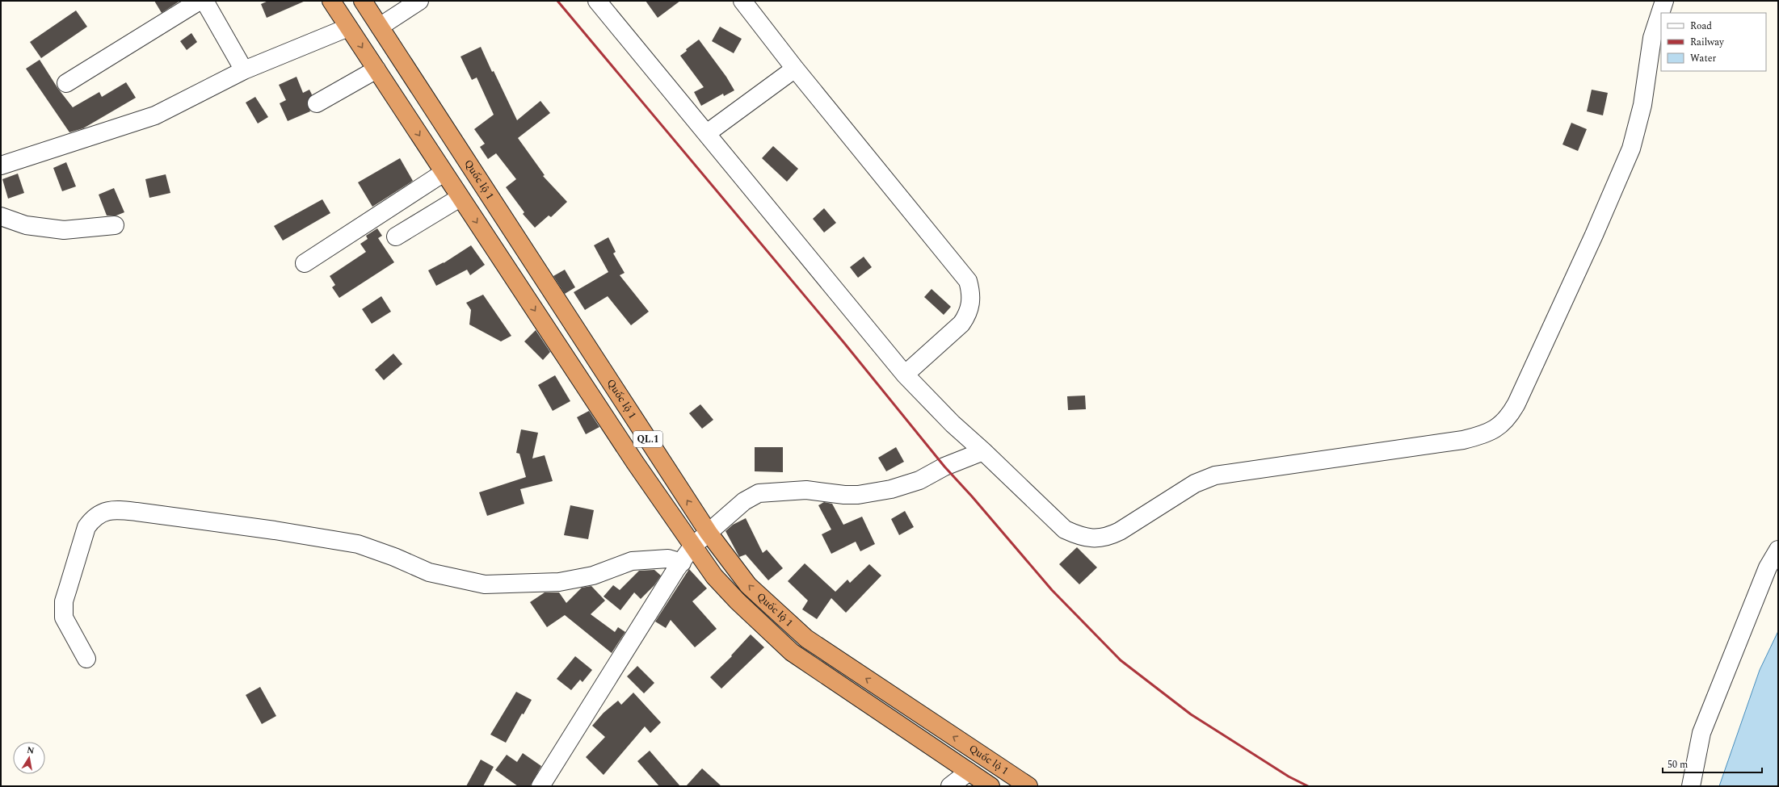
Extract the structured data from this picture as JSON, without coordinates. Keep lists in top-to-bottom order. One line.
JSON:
{"streets":{"highway":["Quốc lộ 1","QL.1"]},"legend":["Road","Railway","Water"],"scale_bar":"50 m","north":"top"}
